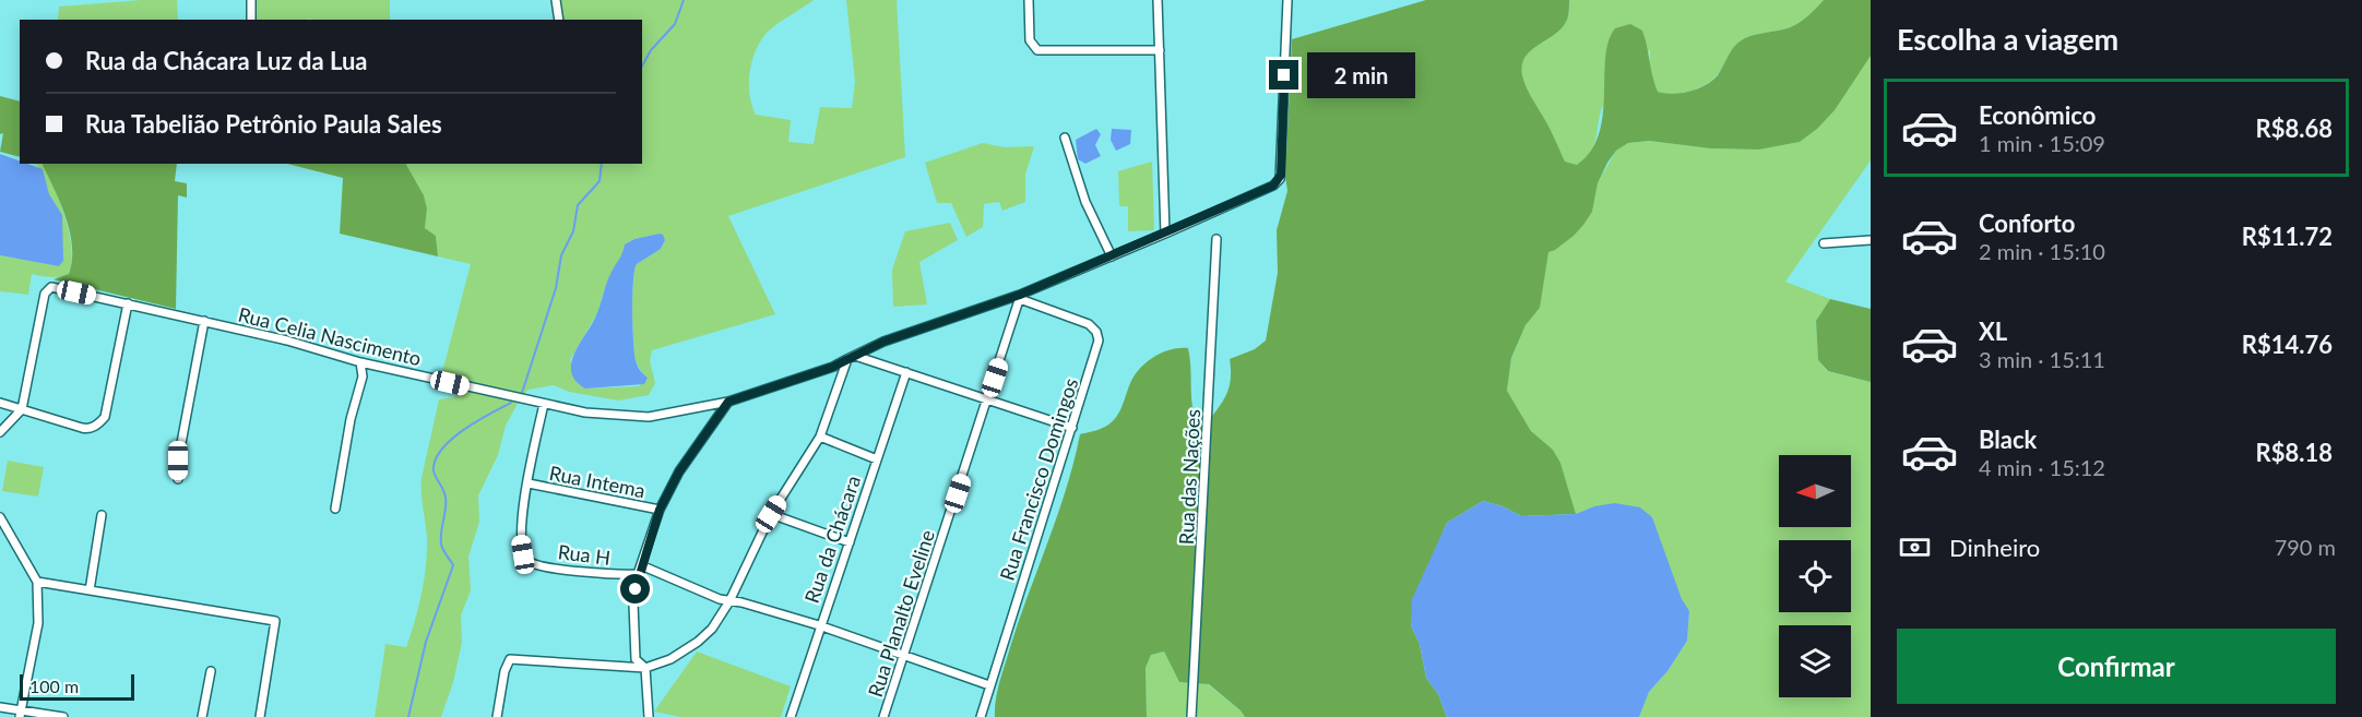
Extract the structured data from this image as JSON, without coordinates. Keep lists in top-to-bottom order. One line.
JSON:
{"streets":{"street":["Rua Celia Nascimento","Rua das Nações","Rua Francisco Domingos","Rua Intema","Rua da Chácara","Rua H","Rua Planalto Eveline"]},"crossings":[["Rua Celia Nascimento","Rua Francisco Domingos"],["Rua Celia Nascimento","Rua Planalto Eveline"],["Rua Francisco Domingos","Rua Planalto Eveline"],["Rua Intema","Rua H"]],"scale_bar":"100 m","north":"left","page":{"heading":"Escolha a viagem","banner":["Rua da Chácara Luz da Lua","Rua Tabelião Petrônio Paula Sales"],"bubble":"2 min","list":[{"name":"Econômico","note":"1 min · 15:09","value":"R$8.68"},{"name":"Conforto","note":"2 min · 15:10","value":"R$11.72"},{"name":"XL","note":"3 min · 15:11","value":"R$14.76"},{"name":"Black","note":"4 min · 15:12","value":"R$8.18"}],"pay":["Dinheiro","790 m"],"buttons":"Confirmar","scale":"100 m"}}
